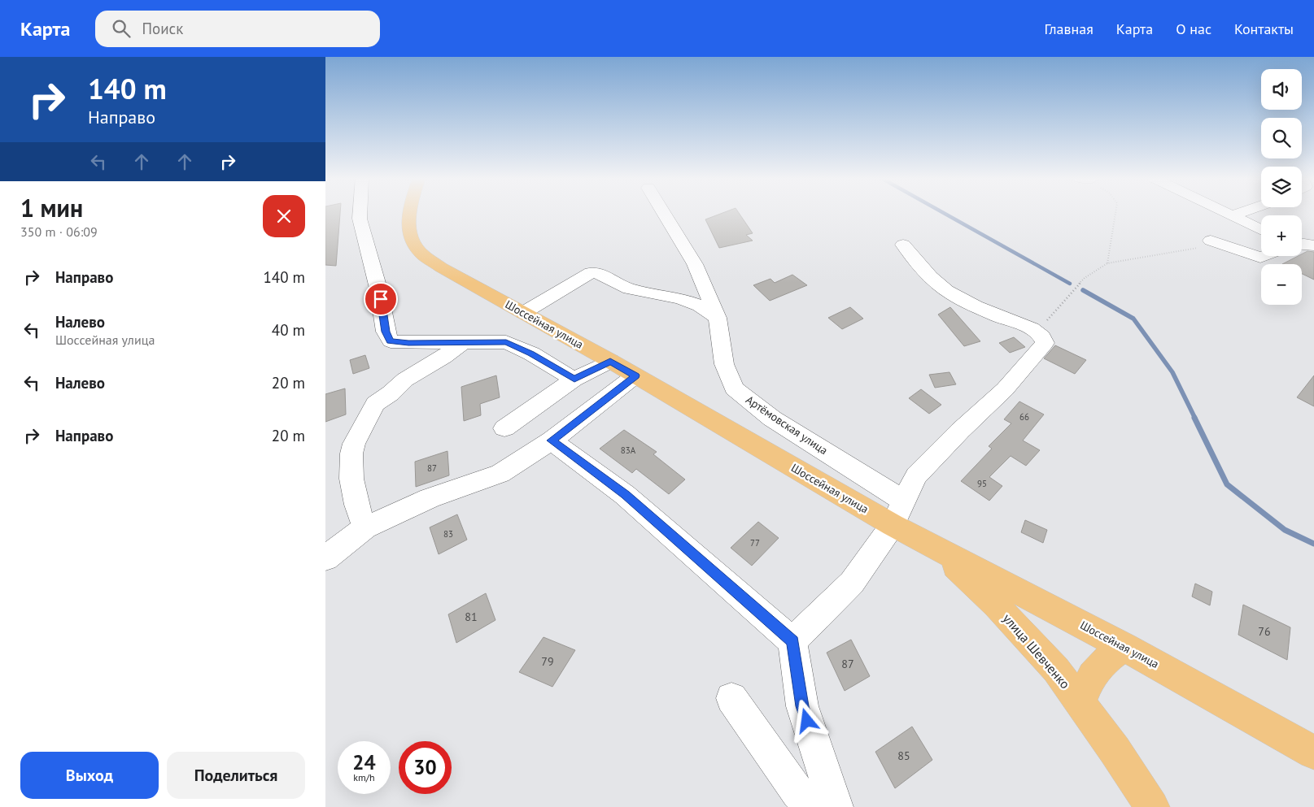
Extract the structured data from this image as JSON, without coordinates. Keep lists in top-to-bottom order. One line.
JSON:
{"streets":{"main road":["Шоссейная улица","улица Шевченко"],"street":["Артёмовская улица"]},"crossings":[["Шоссейная улица","Артёмовская улица"],["Шоссейная улица","улица Шевченко"]],"house_numbers":["66","83А","87","95","83","77","81","76","79","87","85"],"page":{"header":"Карта","search":"Поиск","nav":["Главная","Карта","О нас","Контакты"],"turn":["140 m","Направо"],"map_buttons":["+","−"],"heading":["1 мин","350 m · 06:09"],"list":[{"name":"Направо","value":"140 m"},{"name":"Налево","note":"Шоссейная улица","value":"40 m"},{"name":"Налево","value":"20 m"},{"name":"Направо","value":"20 m"}],"speed":"24 km/h","limit":"30","buttons":["Выход","Поделиться"]}}
